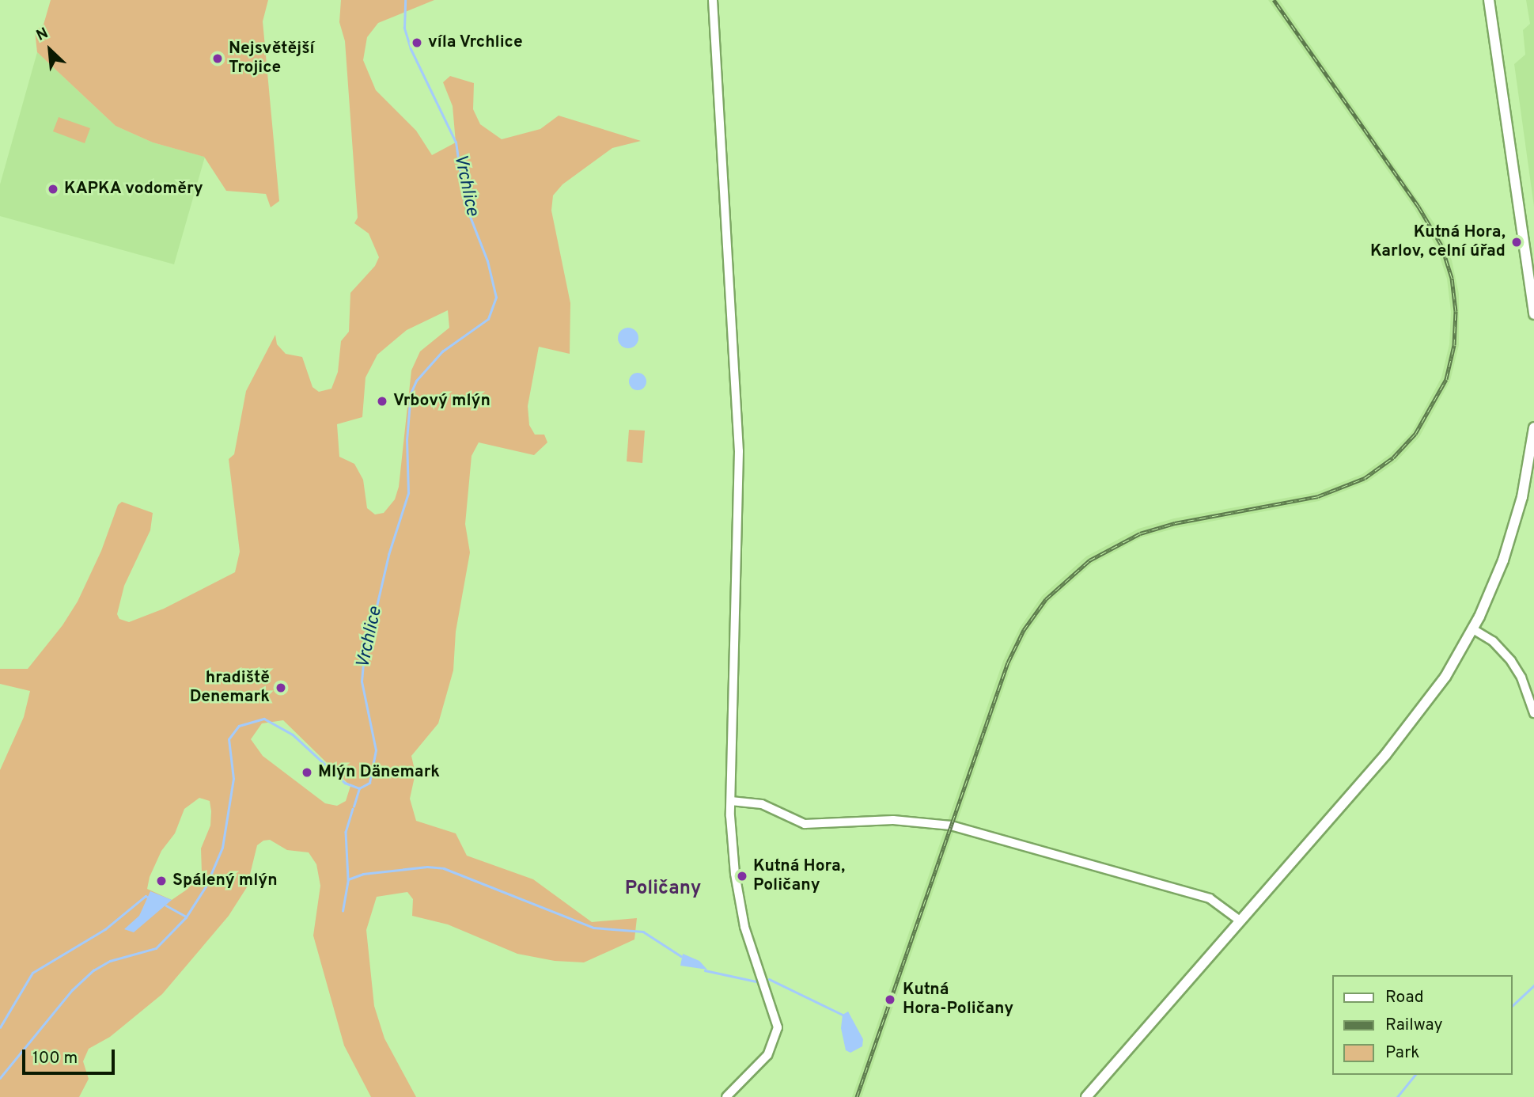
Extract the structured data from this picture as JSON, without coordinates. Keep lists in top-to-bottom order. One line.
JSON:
{"districts":["Poličany"],"water":["Vrchlice"],"places":["víla Vrchlice","Nejsvětější Trojice","KAPKA vodoměry","Kutná Hora, Karlov, celní úřad","Vrbový mlýn","hradiště Denemark","Mlýn Dänemark","Kutná Hora, Poličany","Spálený mlýn","Kutná Hora-Poličany"],"legend":["Road","Railway","Park"],"scale_bar":"100 m","north":"top left"}
